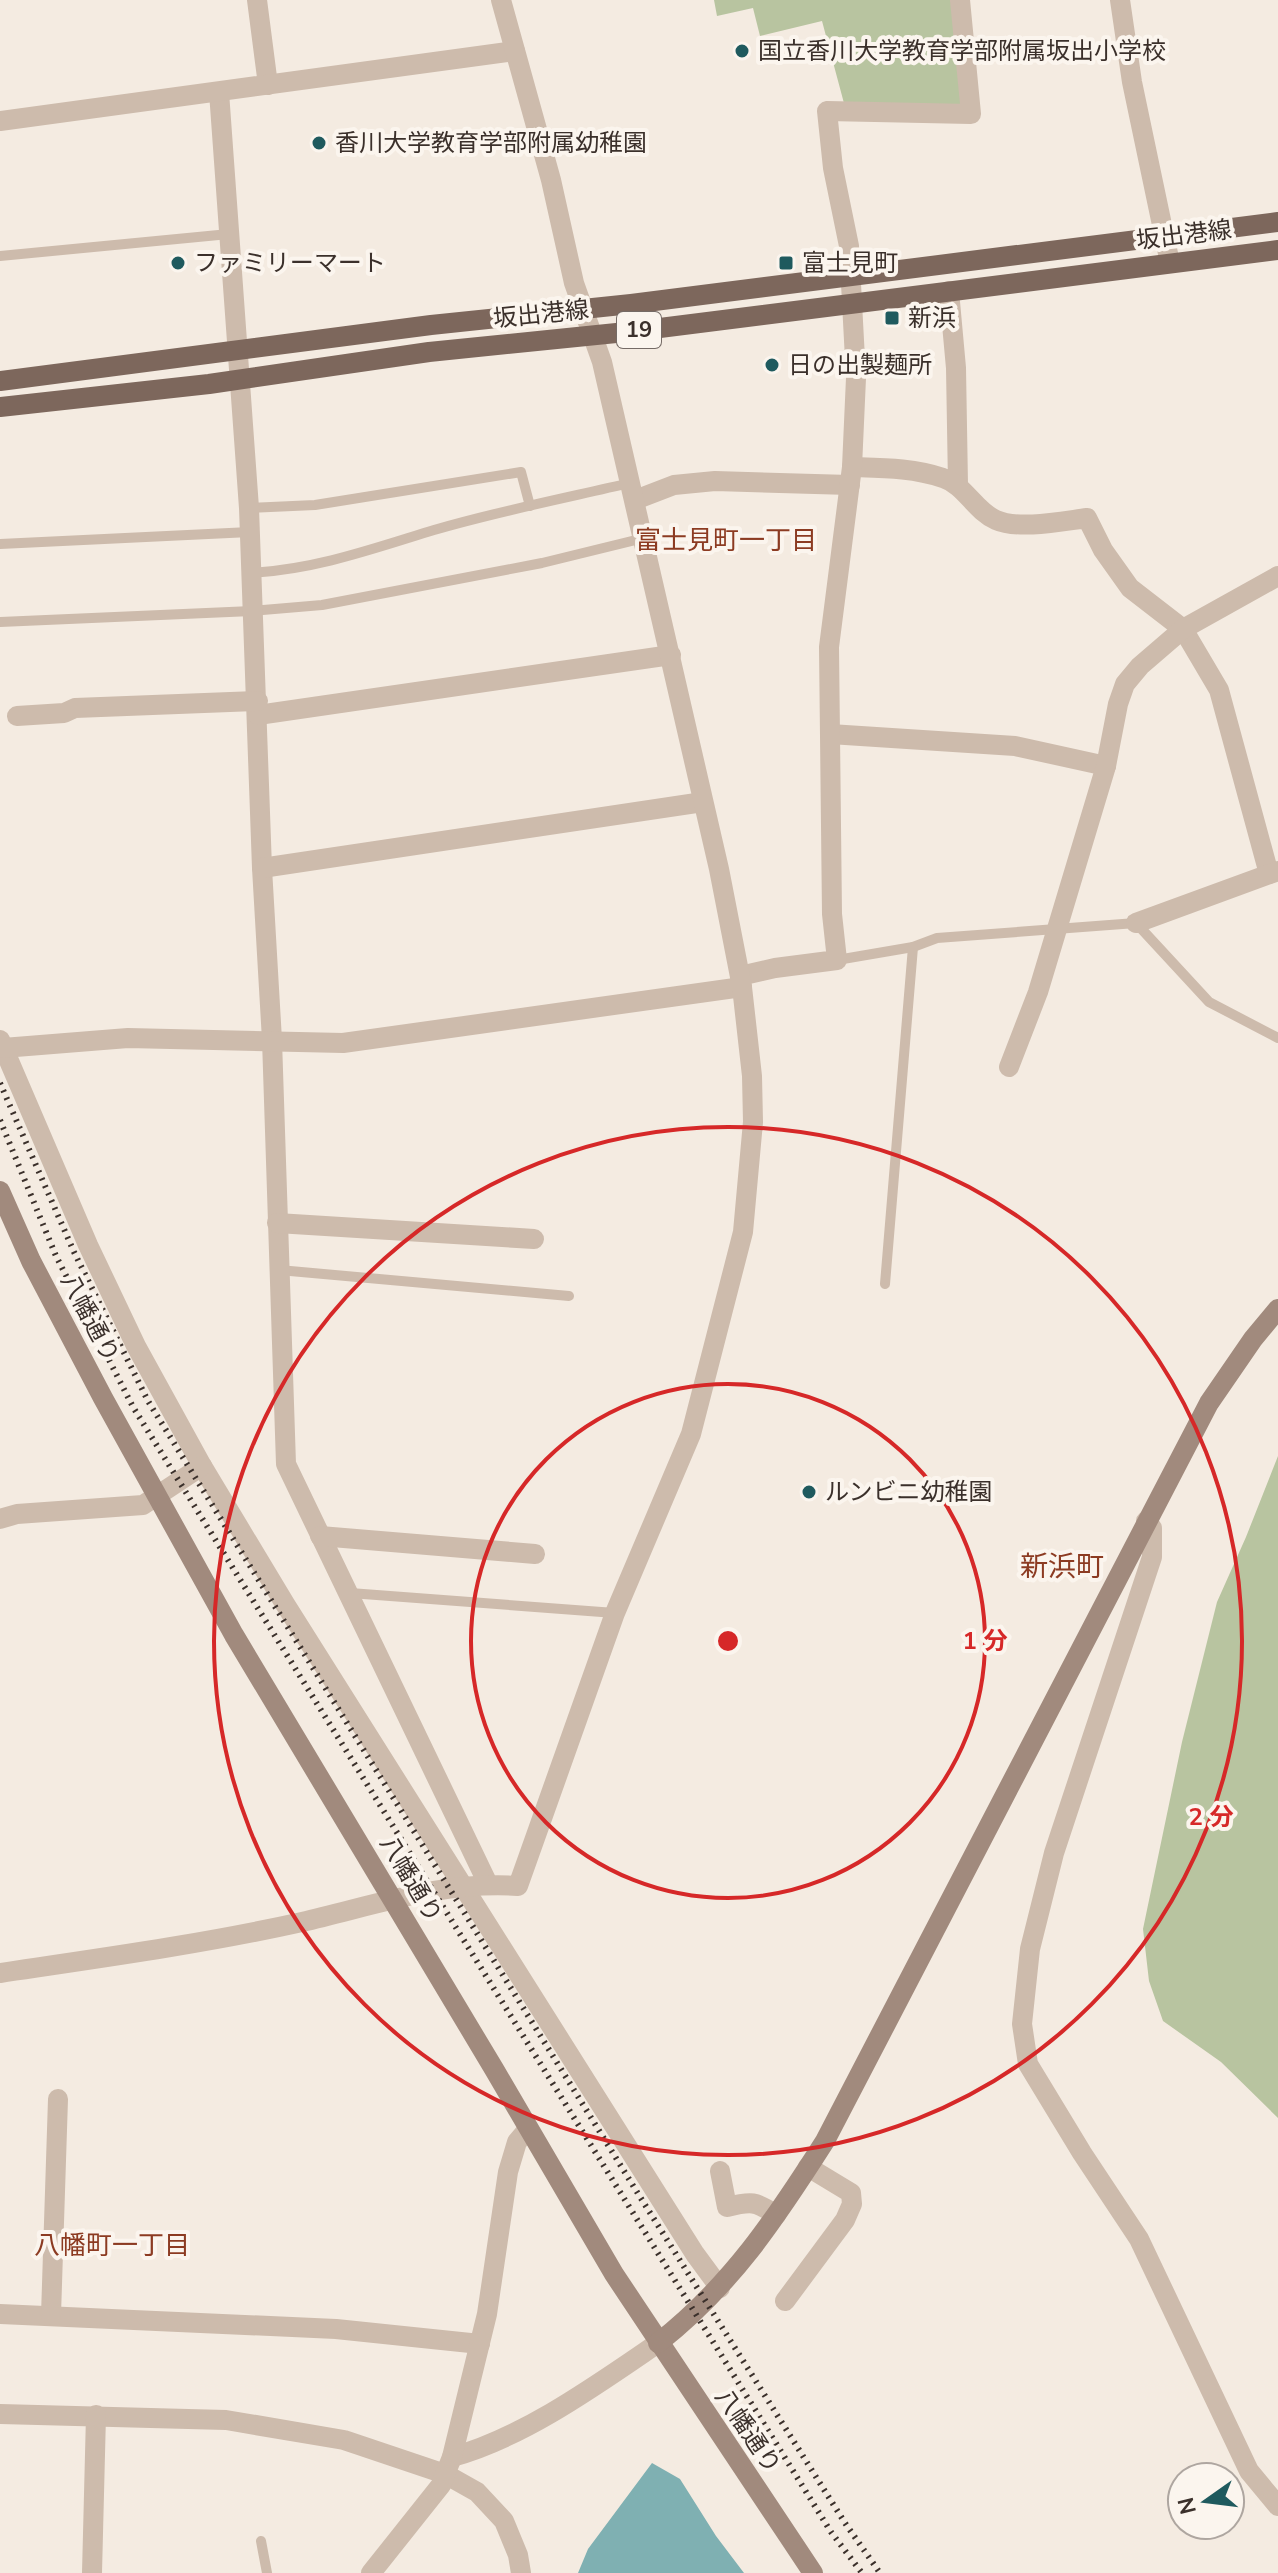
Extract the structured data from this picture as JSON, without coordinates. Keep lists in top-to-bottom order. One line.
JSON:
{"streets":{"main road":["坂出港線","19"],"street":["八幡通り"]},"districts":["富士見町一丁目","新浜町","八幡町一丁目"],"places":{"other":["国立香川大学教育学部附属坂出小学校","香川大学教育学部附属幼稚園","ファミリーマート","日の出製麺所","ルンビニ幼稚園"],"transit":["富士見町","新浜"]},"north":"left","rings":["1 分","2 分"]}
